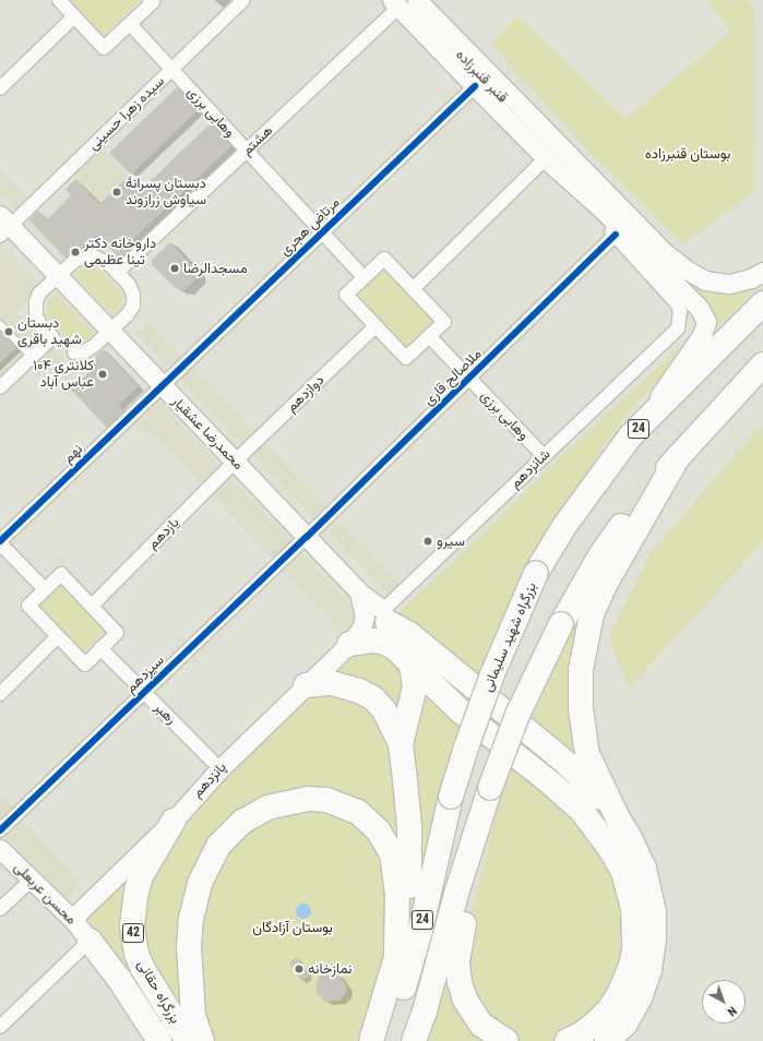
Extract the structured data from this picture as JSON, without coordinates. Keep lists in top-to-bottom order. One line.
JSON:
{"streets":{"highway":["24","بزرگراه شهید سلیمانی","42","بزرگراه حقانی"],"main road":["قنبر قنبرزاده","محمدرضا عشقیار","پانزدهم","محسن عربعلی"],"street":["وهابی برزی","سیده زهرا حسینی","هشتم","مرتاض هجری","ملاصالح قاری","دوازدهم","نهم","شانزدهم","یازدهم","سیزدهم","رهبر"]},"crossings":[["قنبر قنبرزاده","هشتم"],["قنبر قنبرزاده","مرتاض هجری"],["قنبر قنبرزاده","ملاصالح قاری"],["قنبر قنبرزاده","شانزدهم"],["وهابی برزی","سیده زهرا حسینی"],["وهابی برزی","هشتم"],["وهابی برزی","مرتاض هجری"],["وهابی برزی","ملاصالح قاری"],["وهابی برزی","شانزدهم"],["سیده زهرا حسینی","محمدرضا عشقیار"],["مرتاض هجری","محمدرضا عشقیار"],["مرتاض هجری","نهم"],["ملاصالح قاری","محمدرضا عشقیار"],["ملاصالح قاری","سیزدهم"],["دوازدهم","محمدرضا عشقیار"],["دوازدهم","یازدهم"],["محمدرضا عشقیار","نهم"],["محمدرضا عشقیار","شانزدهم"],["محمدرضا عشقیار","یازدهم"],["محمدرضا عشقیار","سیزدهم"],["محمدرضا عشقیار","پانزدهم"],["سیزدهم","رهبر"],["پانزدهم","محسن عربعلی"],["پانزدهم","بزرگراه حقانی"],["محسن عربعلی","بزرگراه حقانی"]],"parks":["بوستان قنبرزاده","بوستان آزادگان"],"places":["دبستان پسرانهٔ سیاوش زرازوند","داروخانه دکتر تینا عظیمی","مسجدالرضا","دبستان شهید باقری","کلانتری ۱۰۴ عباس آباد","سیرو","نمازخانه"],"north":"bottom right"}
